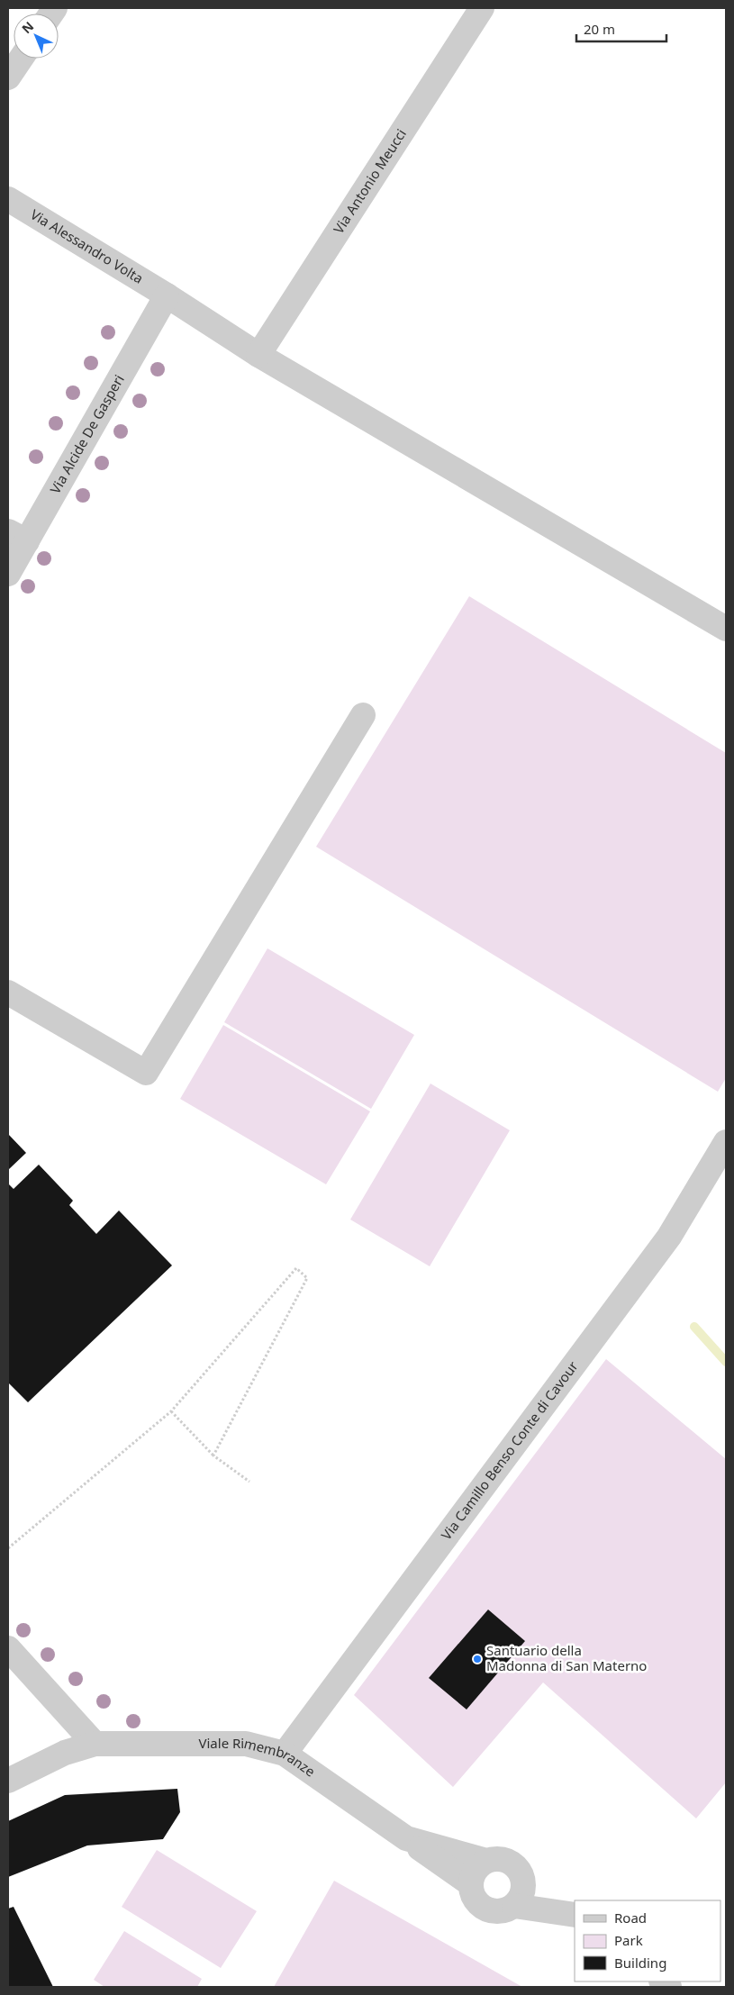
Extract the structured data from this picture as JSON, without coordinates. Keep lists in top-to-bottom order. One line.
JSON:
{"streets":{"street":["Via Antonio Meucci","Via Alessandro Volta","Via Alcide De Gasperi","Via Camillo Benso Conte di Cavour","Viale Rimembranze"]},"crossings":[["Via Antonio Meucci","Via Alessandro Volta"],["Via Alessandro Volta","Via Alcide De Gasperi"],["Via Camillo Benso Conte di Cavour","Viale Rimembranze"]],"places":["Santuario della Madonna di San Materno"],"legend":["Road","Park","Building"],"scale_bar":"20 m","north":"top left"}
